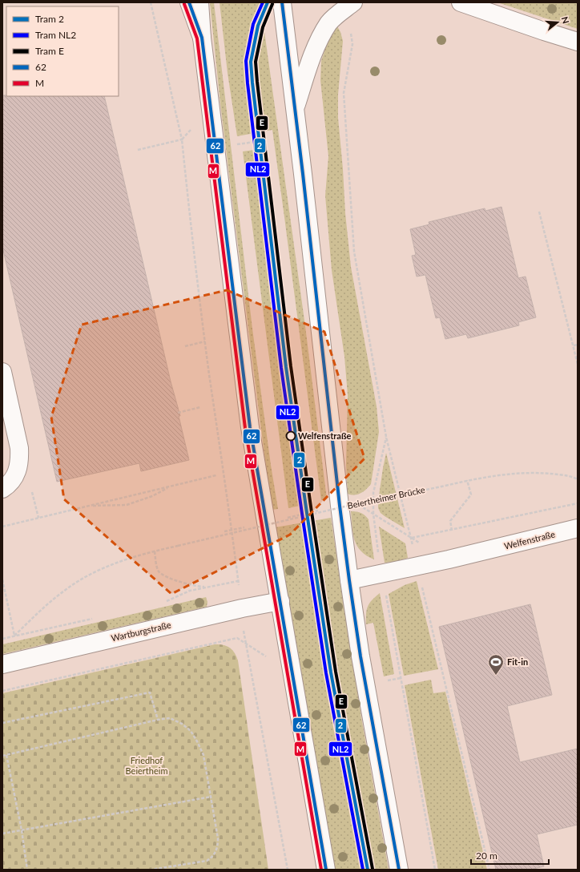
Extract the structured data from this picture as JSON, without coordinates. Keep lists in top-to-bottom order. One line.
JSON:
{"streets":{"main road":["Welfenstraße","Wartburgstraße"],"path":["Beiertheimer Brücke"]},"parks":["Friedhof Beiertheim"],"places":{"other":["Welfenstraße"],"sports":["Fit-in"]},"lines":["tram line 2","tram line NL2","transit line 62","tram line E","transit line M"],"legend":["Tram 2","Tram NL2","Tram E","62","M"],"scale_bar":"20 m","north":"right"}
